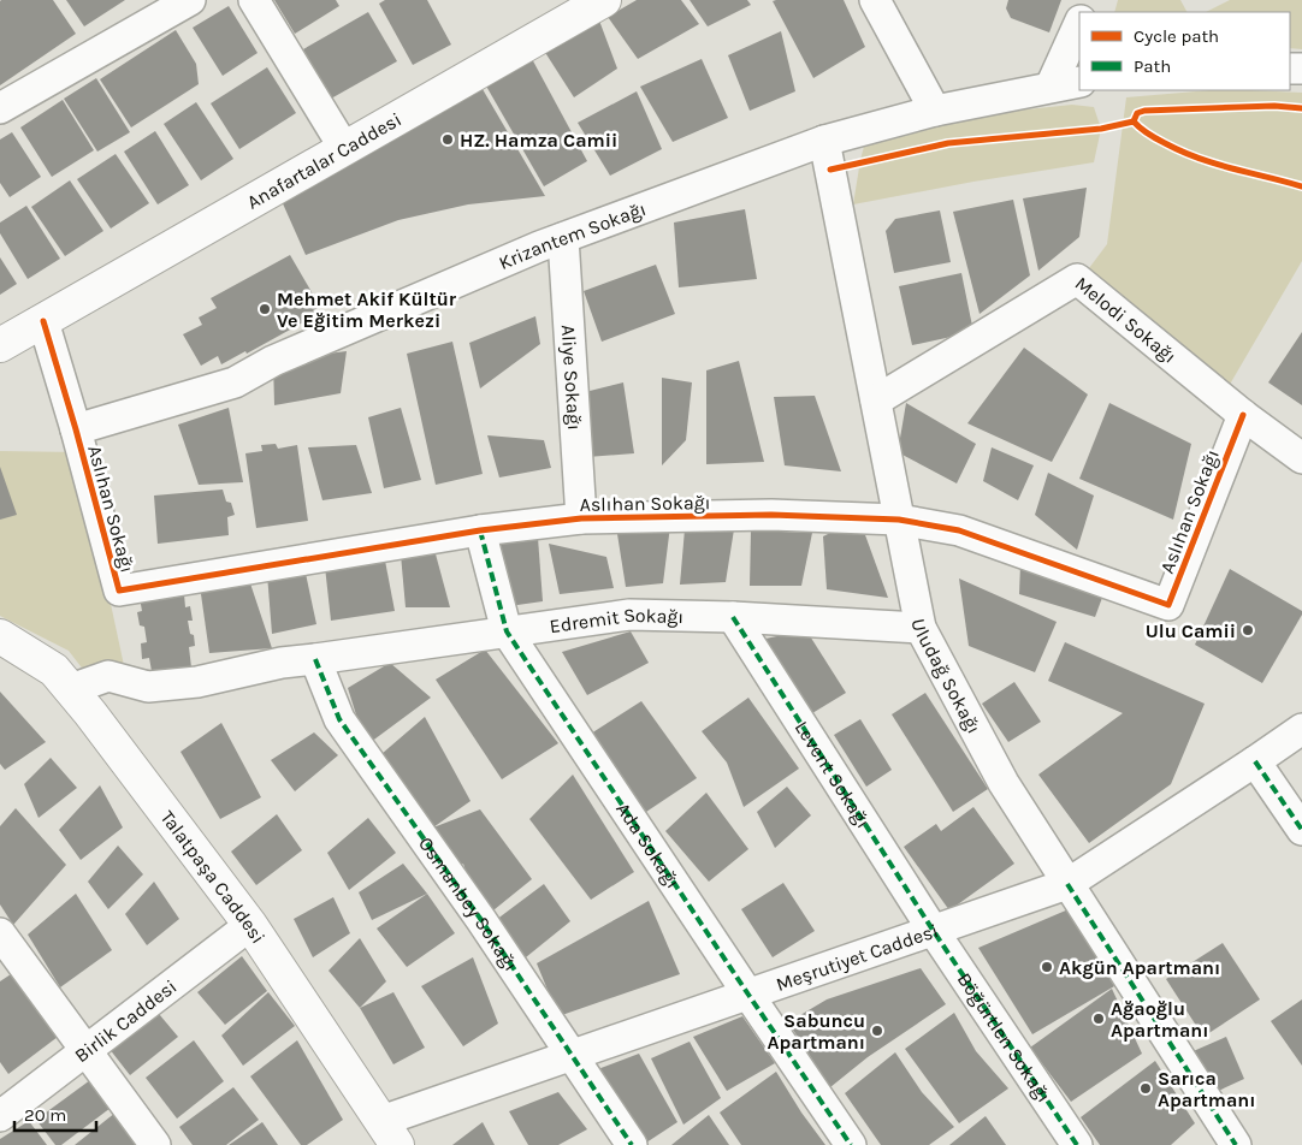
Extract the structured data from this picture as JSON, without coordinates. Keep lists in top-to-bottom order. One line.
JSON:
{"streets":{"main road":["Anafartalar Caddesi","Talatpaşa Caddesi"],"street":["Krizantem Sokağı","Melodi Sokağı","Aliye Sokağı","Aslıhan Sokağı","Edremit Sokağı","Uludağ Sokağı","Levent Sokağı","Ada Sokağı","Osmanbey Sokağı","Meşrutiyet Caddesi","Birlik Caddesi","Böğürtlen Sokağı"]},"crossings":[["Anafartalar Caddesi","Aslıhan Sokağı"],["Krizantem Sokağı","Aliye Sokağı"],["Krizantem Sokağı","Aslıhan Sokağı"],["Krizantem Sokağı","Uludağ Sokağı"],["Melodi Sokağı","Aslıhan Sokağı"],["Melodi Sokağı","Uludağ Sokağı"],["Aliye Sokağı","Aslıhan Sokağı"],["Aslıhan Sokağı","Uludağ Sokağı"],["Aslıhan Sokağı","Ada Sokağı"],["Edremit Sokağı","Uludağ Sokağı"],["Edremit Sokağı","Levent Sokağı"],["Edremit Sokağı","Ada Sokağı"],["Edremit Sokağı","Talatpaşa Caddesi"],["Edremit Sokağı","Osmanbey Sokağı"],["Uludağ Sokağı","Meşrutiyet Caddesi"],["Levent Sokağı","Meşrutiyet Caddesi"],["Levent Sokağı","Böğürtlen Sokağı"],["Ada Sokağı","Meşrutiyet Caddesi"],["Talatpaşa Caddesi","Meşrutiyet Caddesi"],["Talatpaşa Caddesi","Birlik Caddesi"],["Osmanbey Sokağı","Meşrutiyet Caddesi"],["Meşrutiyet Caddesi","Böğürtlen Sokağı"]],"places":["HZ. Hamza Camii","Mehmet Akif Kültür Ve Eğitim Merkezi","Ulu Camii","Akgün Apartmanı","Ağaoğlu Apartmanı","Sabuncu Apartmanı","Sarıca Apartmanı"],"legend":["Cycle path","Path"],"scale_bar":"20 m"}
